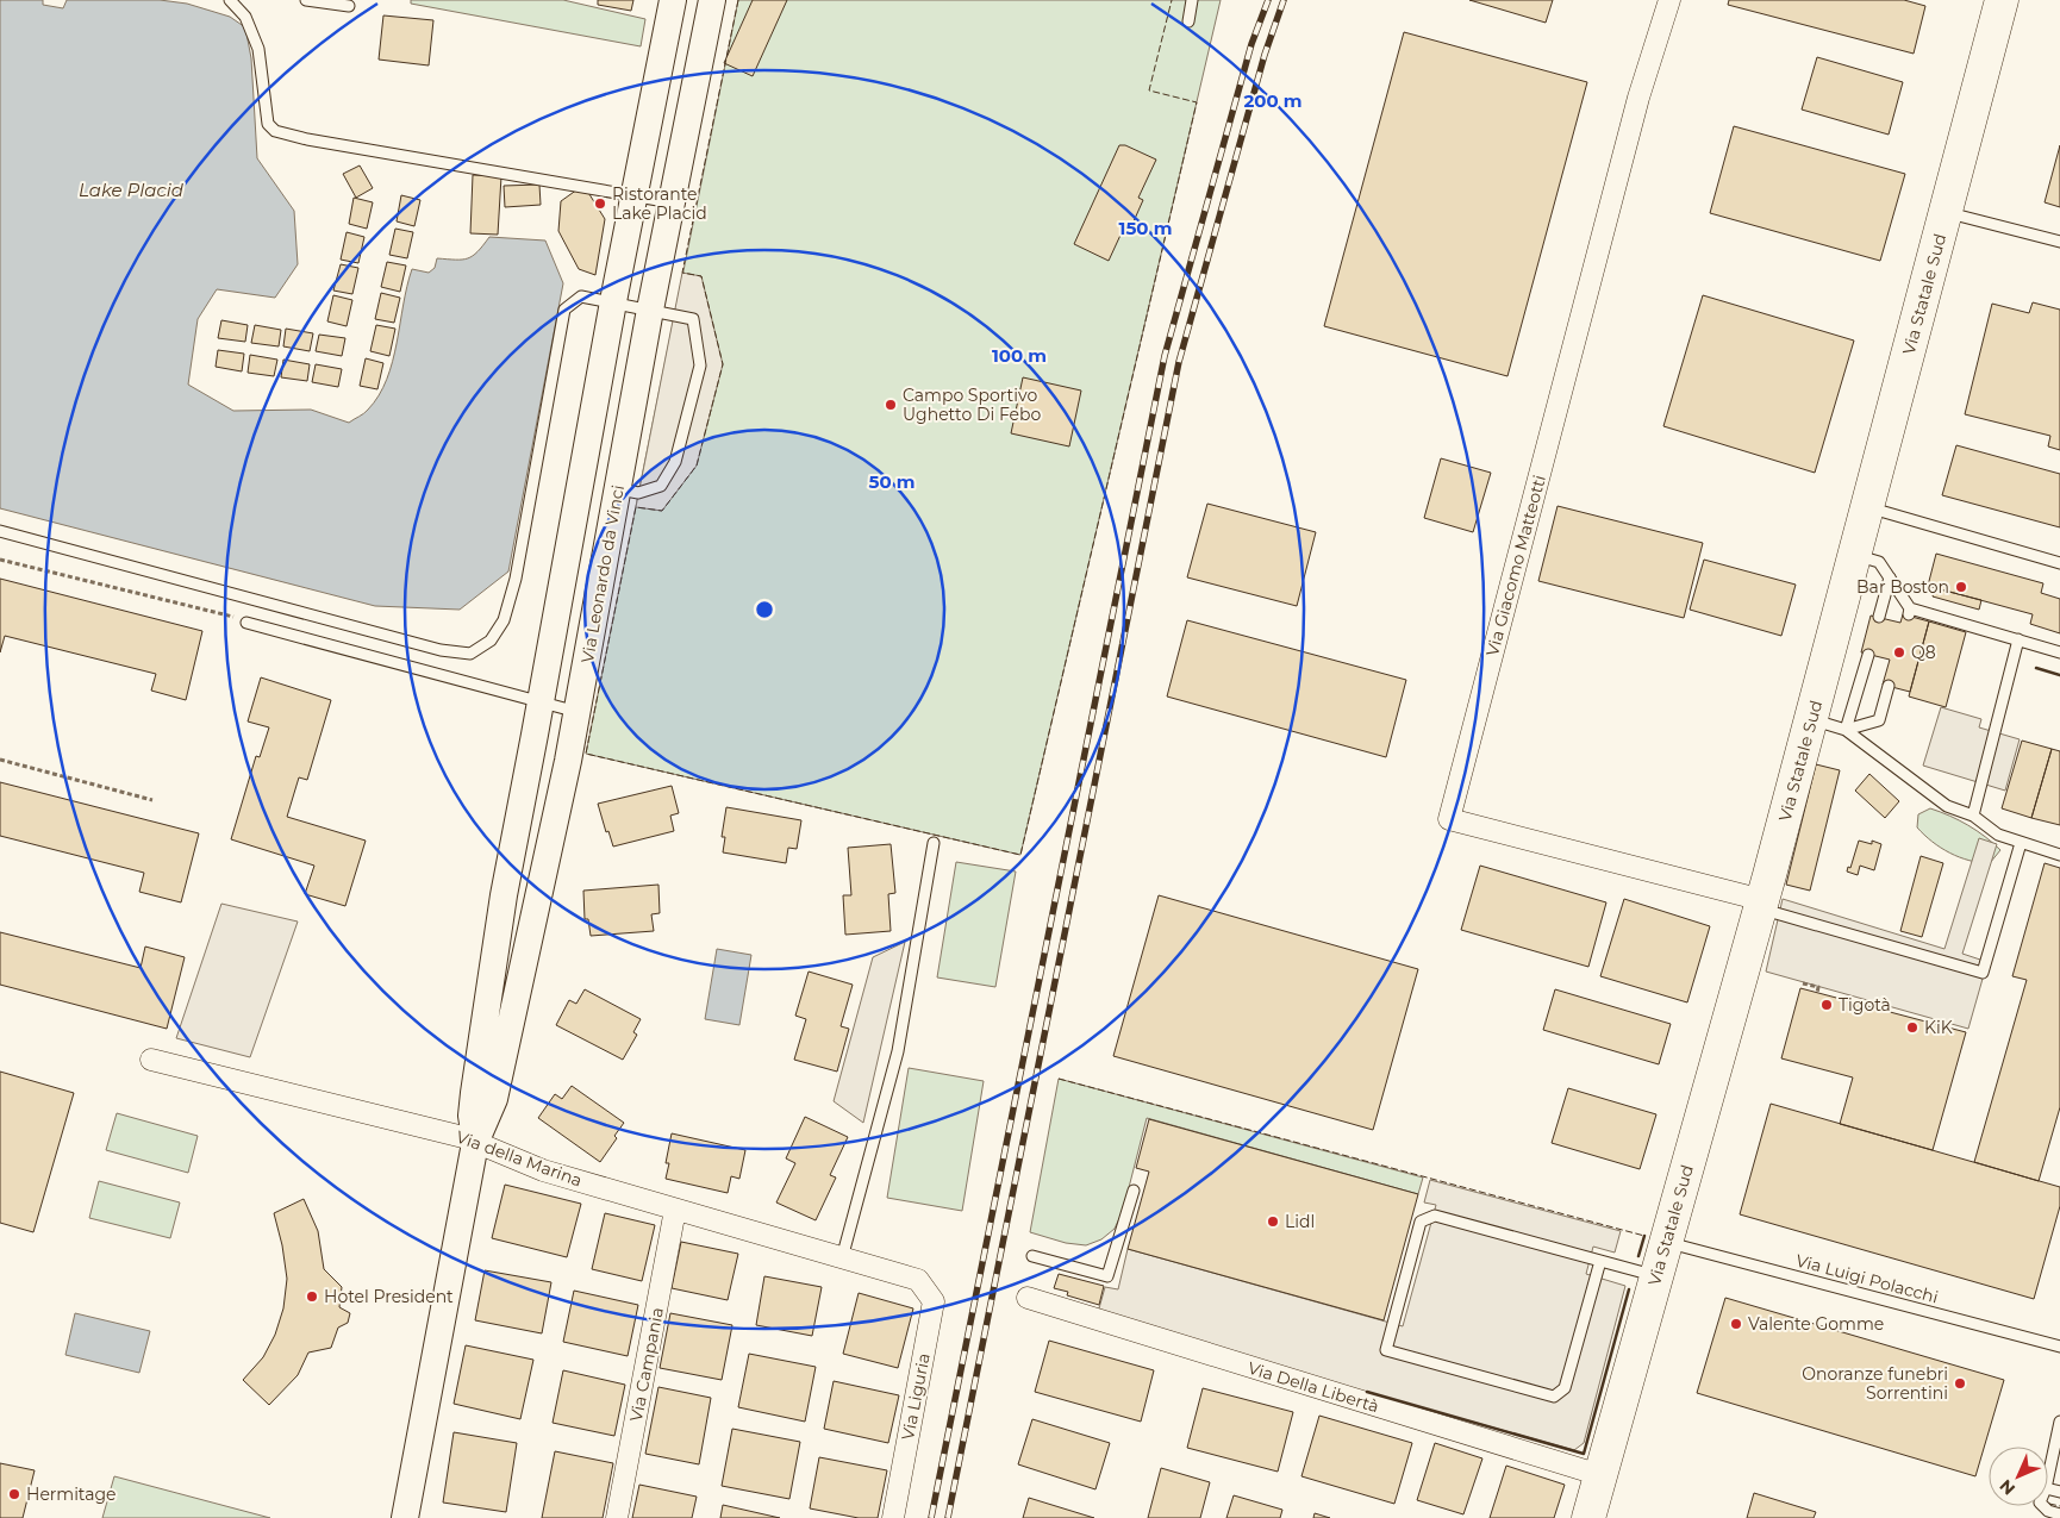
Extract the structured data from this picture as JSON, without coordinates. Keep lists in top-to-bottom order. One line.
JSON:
{"streets":{"main road":["Via Statale Sud"],"street":["Via Giacomo Matteotti","Via Leonardo da Vinci","Via della Marina","Via Campania","Via Della Libertà","Via Liguria"],"lane":["Via Luigi Polacchi"]},"crossings":[["Via Statale Sud","Via Giacomo Matteotti"],["Via Statale Sud","Via Luigi Polacchi"],["Via Statale Sud","Via Della Libertà"],["Via Leonardo da Vinci","Via della Marina"],["Via della Marina","Via Campania"],["Via della Marina","Via Liguria"]],"water":["Lake Placid"],"places":["Ristorante Lake Placid","Campo Sportivo Ughetto Di Febo","Bar Boston","Q8","Tigotà","KiK","Lidl","Hotel President","Valente Gomme","Onoranze funebri Sorrentini","Hermitage"],"north":"bottom left","rings":["200 m","150 m","100 m","50 m"]}
